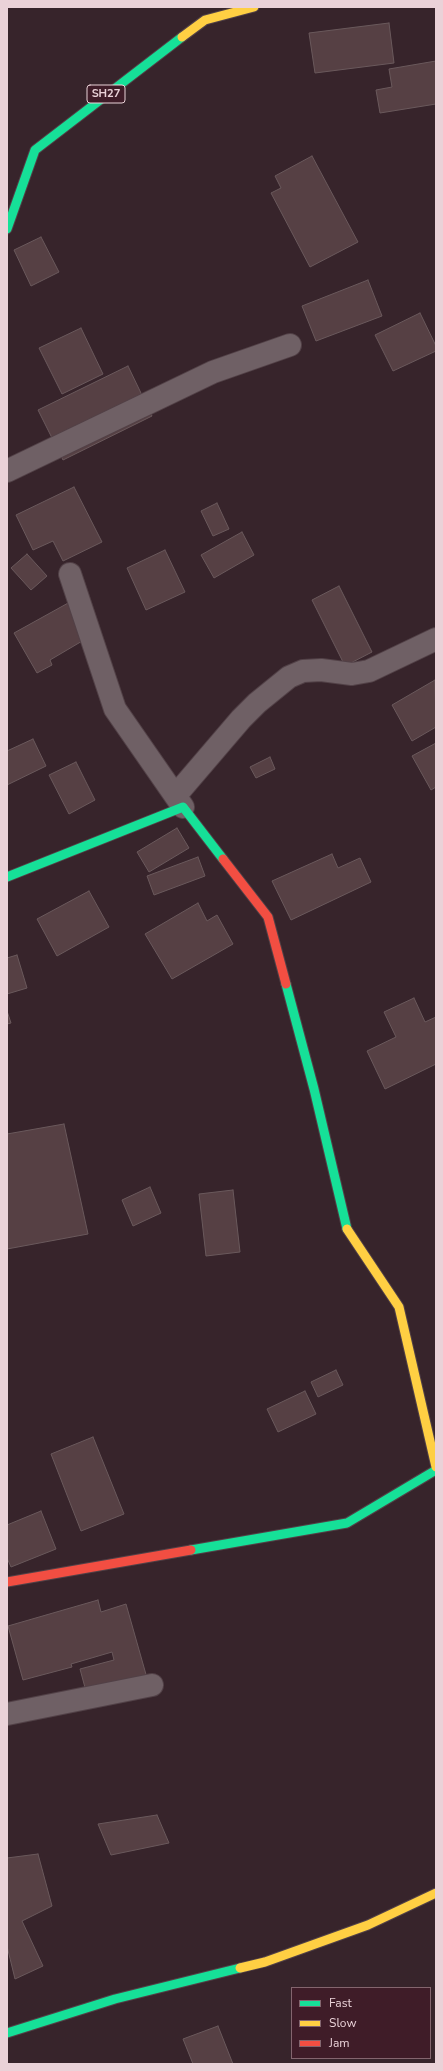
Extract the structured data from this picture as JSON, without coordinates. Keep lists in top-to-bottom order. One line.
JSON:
{"streets":{"street":["SH27"]},"legend":["Fast","Slow","Jam"]}
